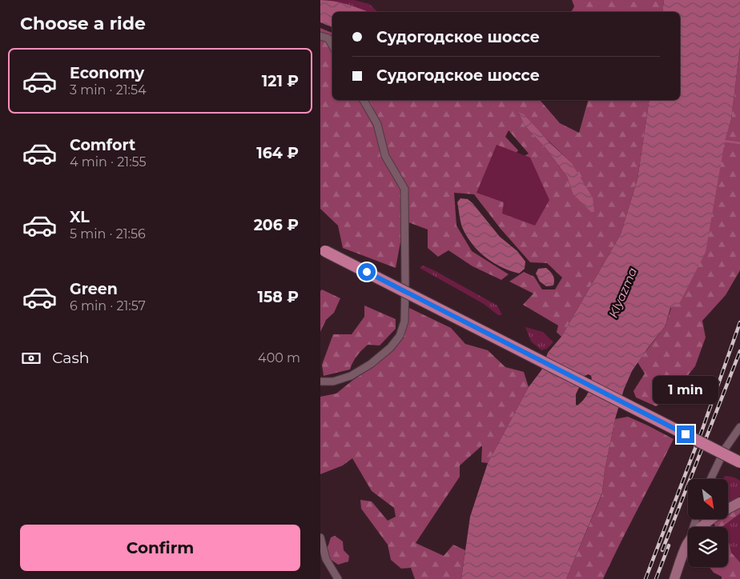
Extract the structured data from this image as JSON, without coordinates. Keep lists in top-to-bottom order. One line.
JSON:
{"water":["Klyazma"],"north":"bottom right","page":{"heading":"Choose a ride","banner":["Судогодское шоссе","Судогодское шоссе"],"list":[{"name":"Economy","note":"3 min · 21:54","value":"121 ₽"},{"name":"Comfort","note":"4 min · 21:55","value":"164 ₽"},{"name":"XL","note":"5 min · 21:56","value":"206 ₽"},{"name":"Green","note":"6 min · 21:57","value":"158 ₽"}],"pay":["Cash","400 m"],"bubble":"1 min","buttons":"Confirm"}}
